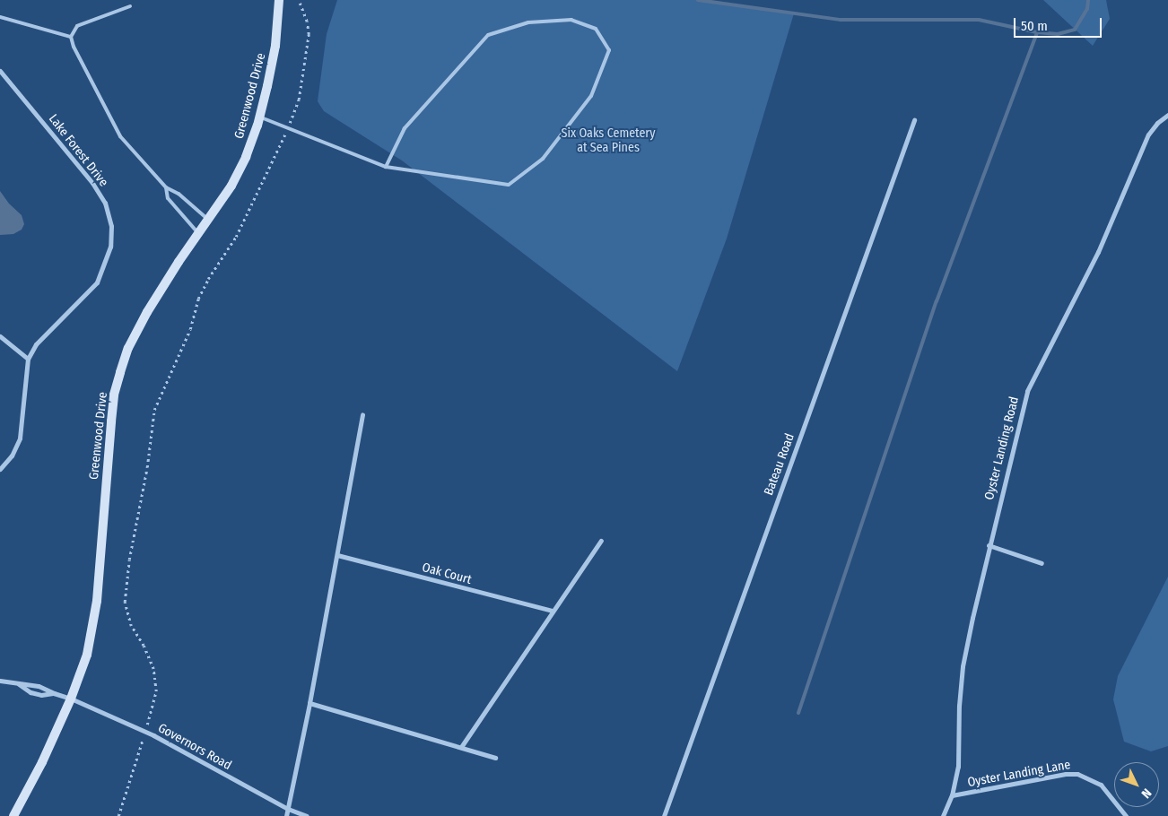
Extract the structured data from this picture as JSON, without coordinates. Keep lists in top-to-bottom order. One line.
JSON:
{"streets":{"street":["Greenwood Drive","Lake Forest Drive","Oyster Landing Road","Bateau Road","Oak Court","Governors Road","Oyster Landing Lane"]},"crossings":[["Greenwood Drive","Governors Road"],["Oyster Landing Road","Oyster Landing Lane"]],"parks":["Six Oaks Cemetery at Sea Pines"],"scale_bar":"50 m","north":"bottom right"}
